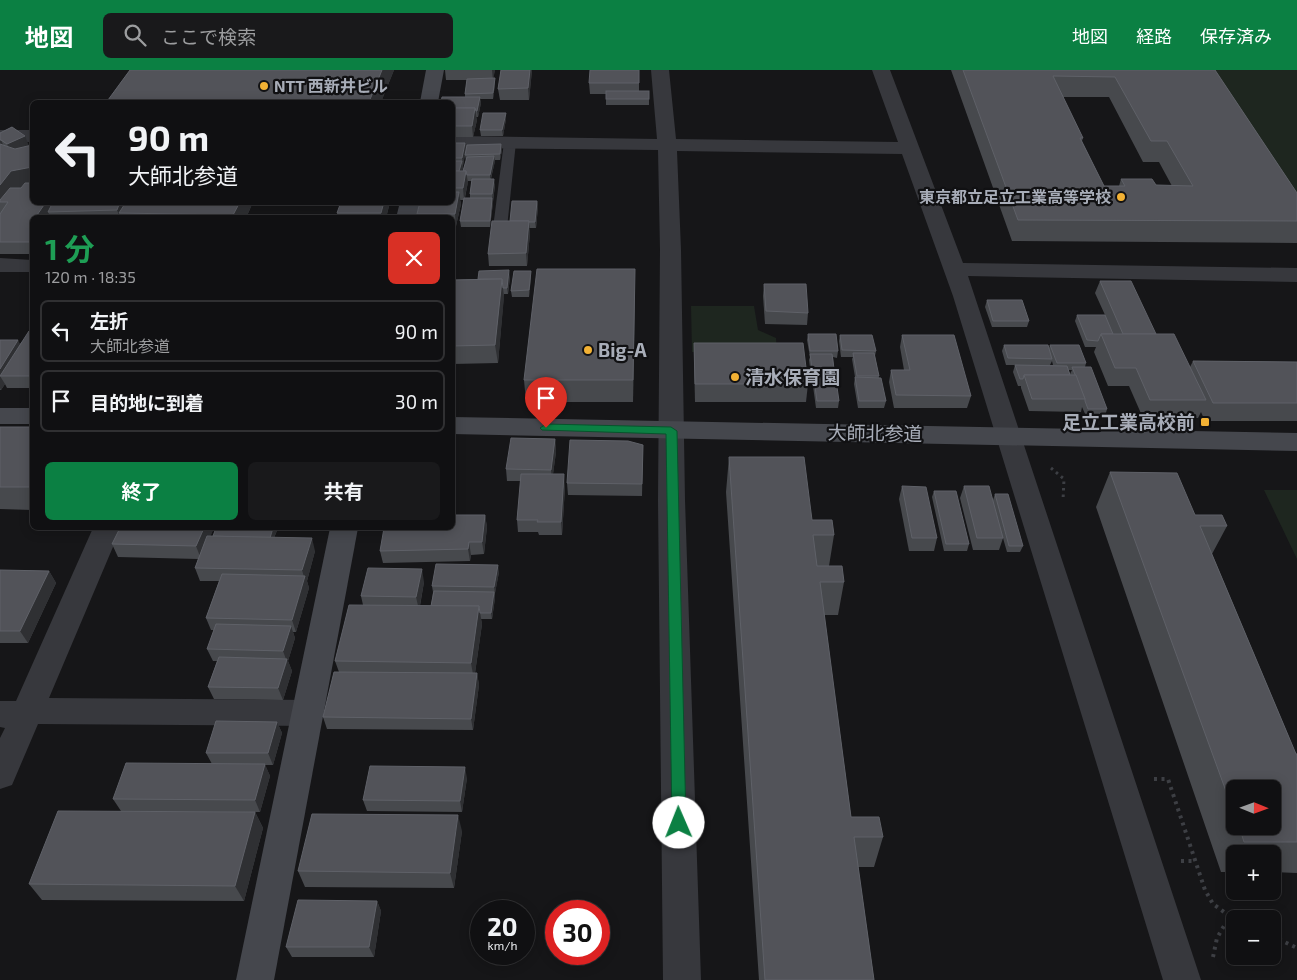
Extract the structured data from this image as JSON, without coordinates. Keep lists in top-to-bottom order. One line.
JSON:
{"streets":{"street":["大師北参道"]},"places":{"other":["NTT 西新井ビル","東京都立足立工業高等学校","Big-A","清水保育園"],"transit":["足立工業高校前"]},"north":"right","page":{"header":"地図","search":"ここで検索","nav":["地図","経路","保存済み"],"turn":["90 m","大師北参道"],"heading":["1 分","120 m · 18:35"],"list":[{"name":"左折","note":"大師北参道","value":"90 m"},{"name":"目的地に到着","value":"30 m"}],"buttons":["終了","共有"],"map_buttons":["+","−"],"speed":"20 km/h","limit":"30"}}
